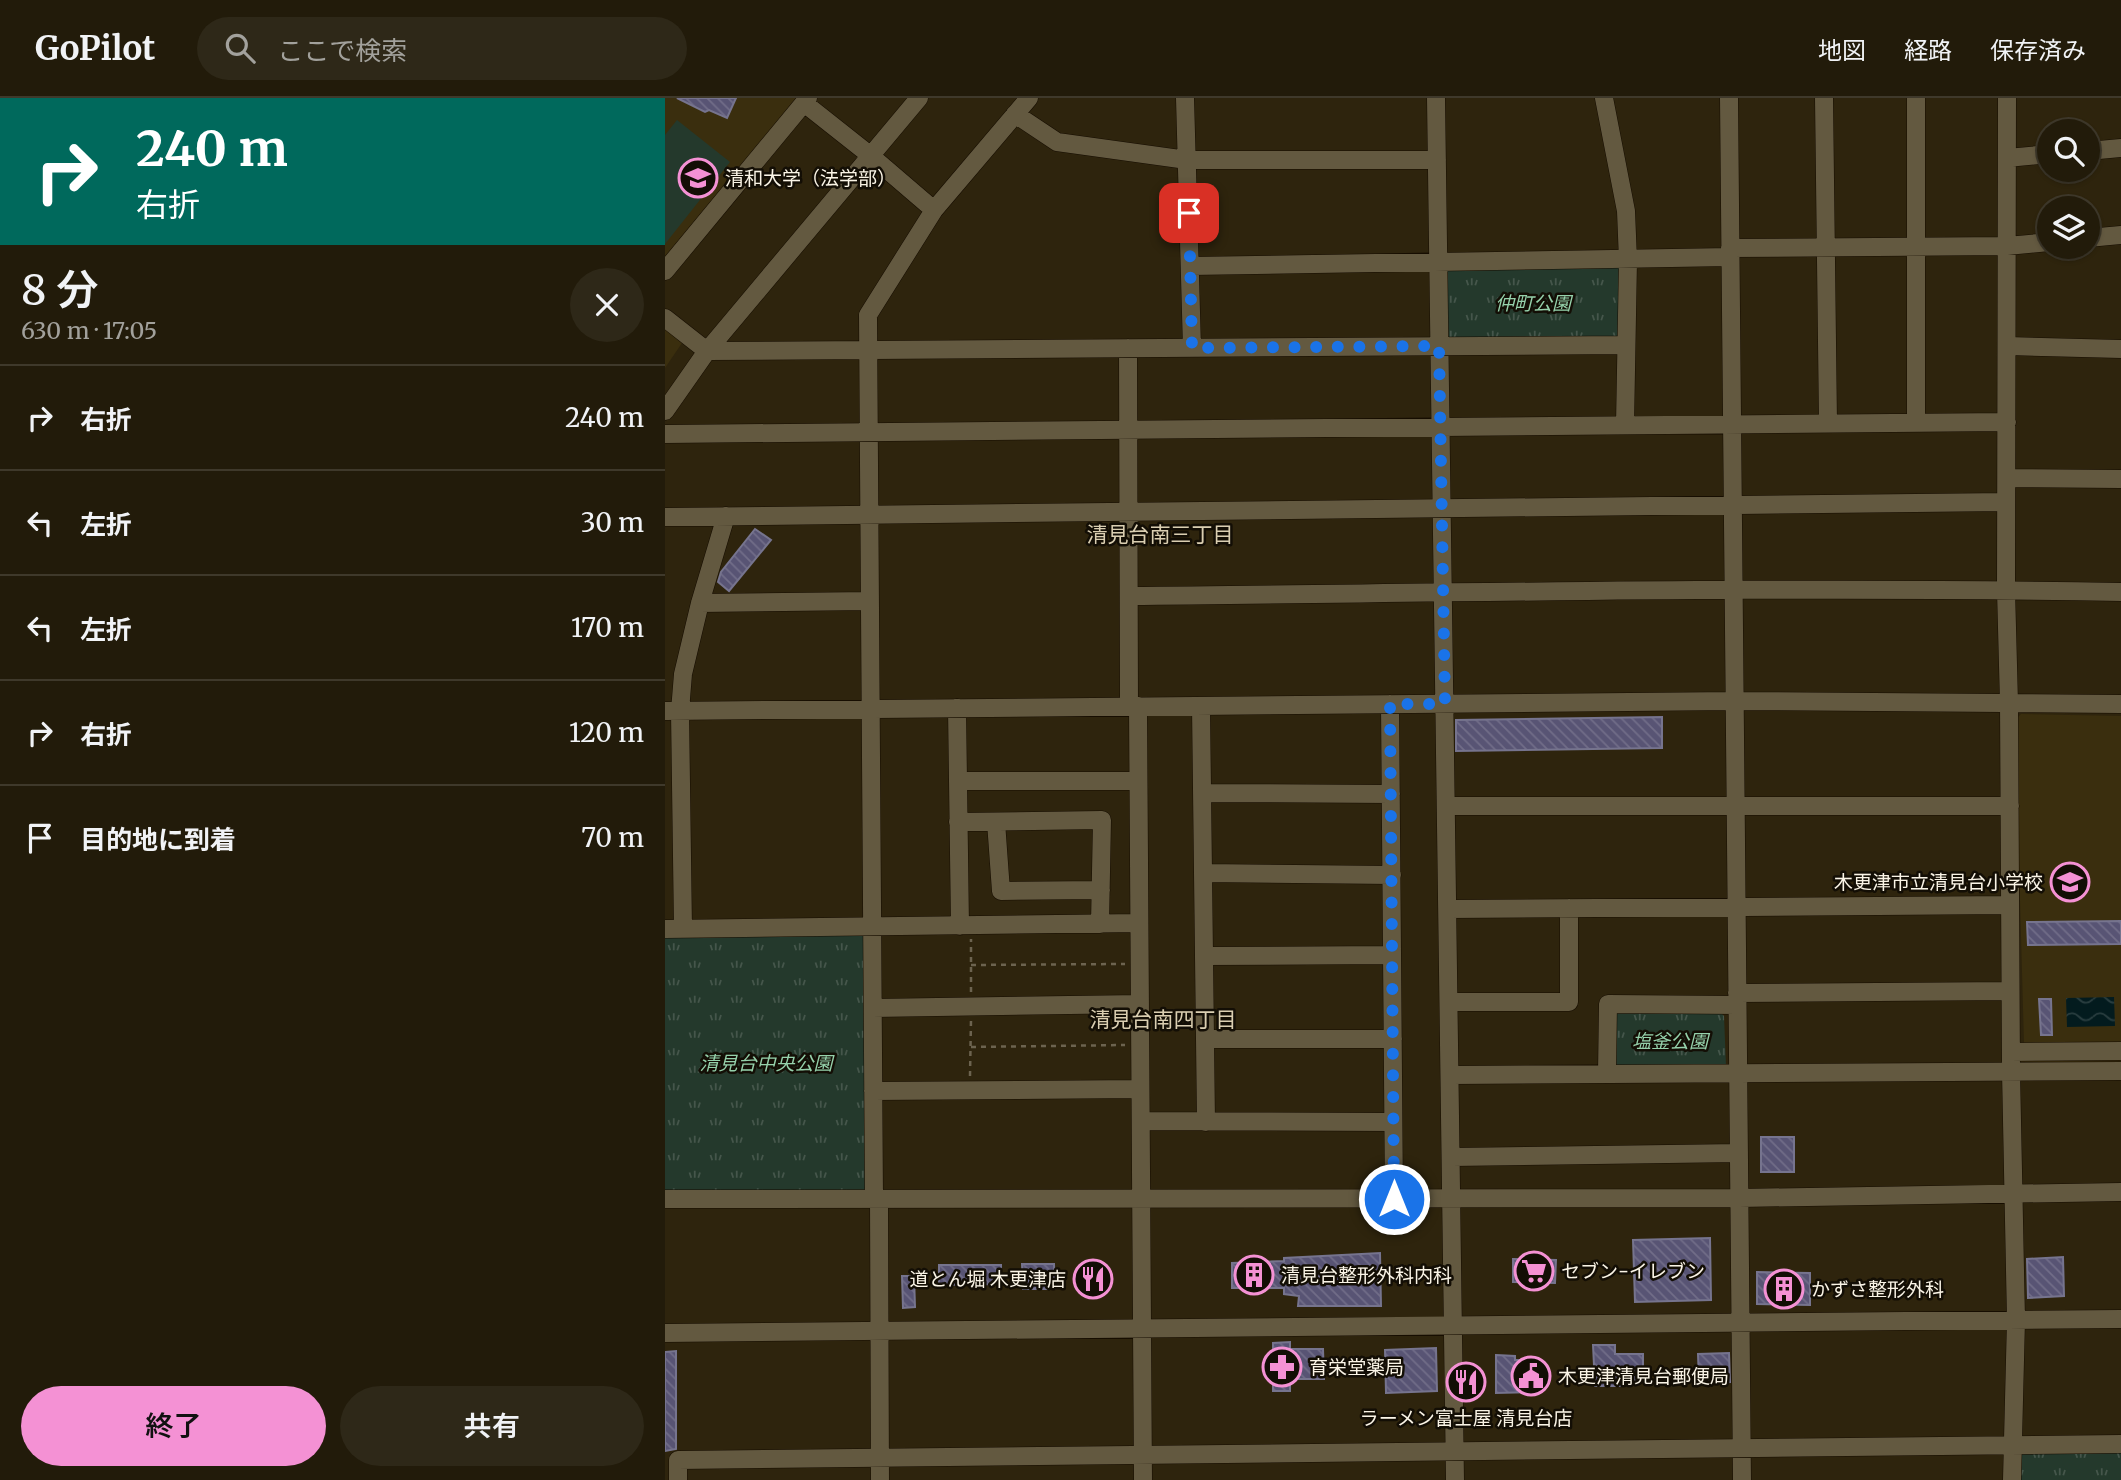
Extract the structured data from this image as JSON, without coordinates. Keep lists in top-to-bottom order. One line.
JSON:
{"districts":["清見台南三丁目","清見台南四丁目"],"parks":["仲町公園","塩釜公園","清見台中央公園"],"places":{"school or university":["清和大学（法学部）","木更津市立清見台小学校"],"supermarket":["セブン-イレブン"],"building":["清見台整形外科内科","かずさ整形外科"],"restaurant":["道とん堀 木更津店","ラーメン富士屋 清見台店"],"pharmacy":["育栄堂薬局"],"public building":["木更津清見台郵便局"]},"page":{"header":"GoPilot","search":"ここで検索","nav":["地図","経路","保存済み"],"turn":["240 m","右折"],"heading":["8 分","630 m · 17:05"],"list":[{"name":"右折","value":"240 m"},{"name":"左折","value":"30 m"},{"name":"左折","value":"170 m"},{"name":"右折","value":"120 m"},{"name":"目的地に到着","value":"70 m"}],"buttons":["終了","共有"]}}
